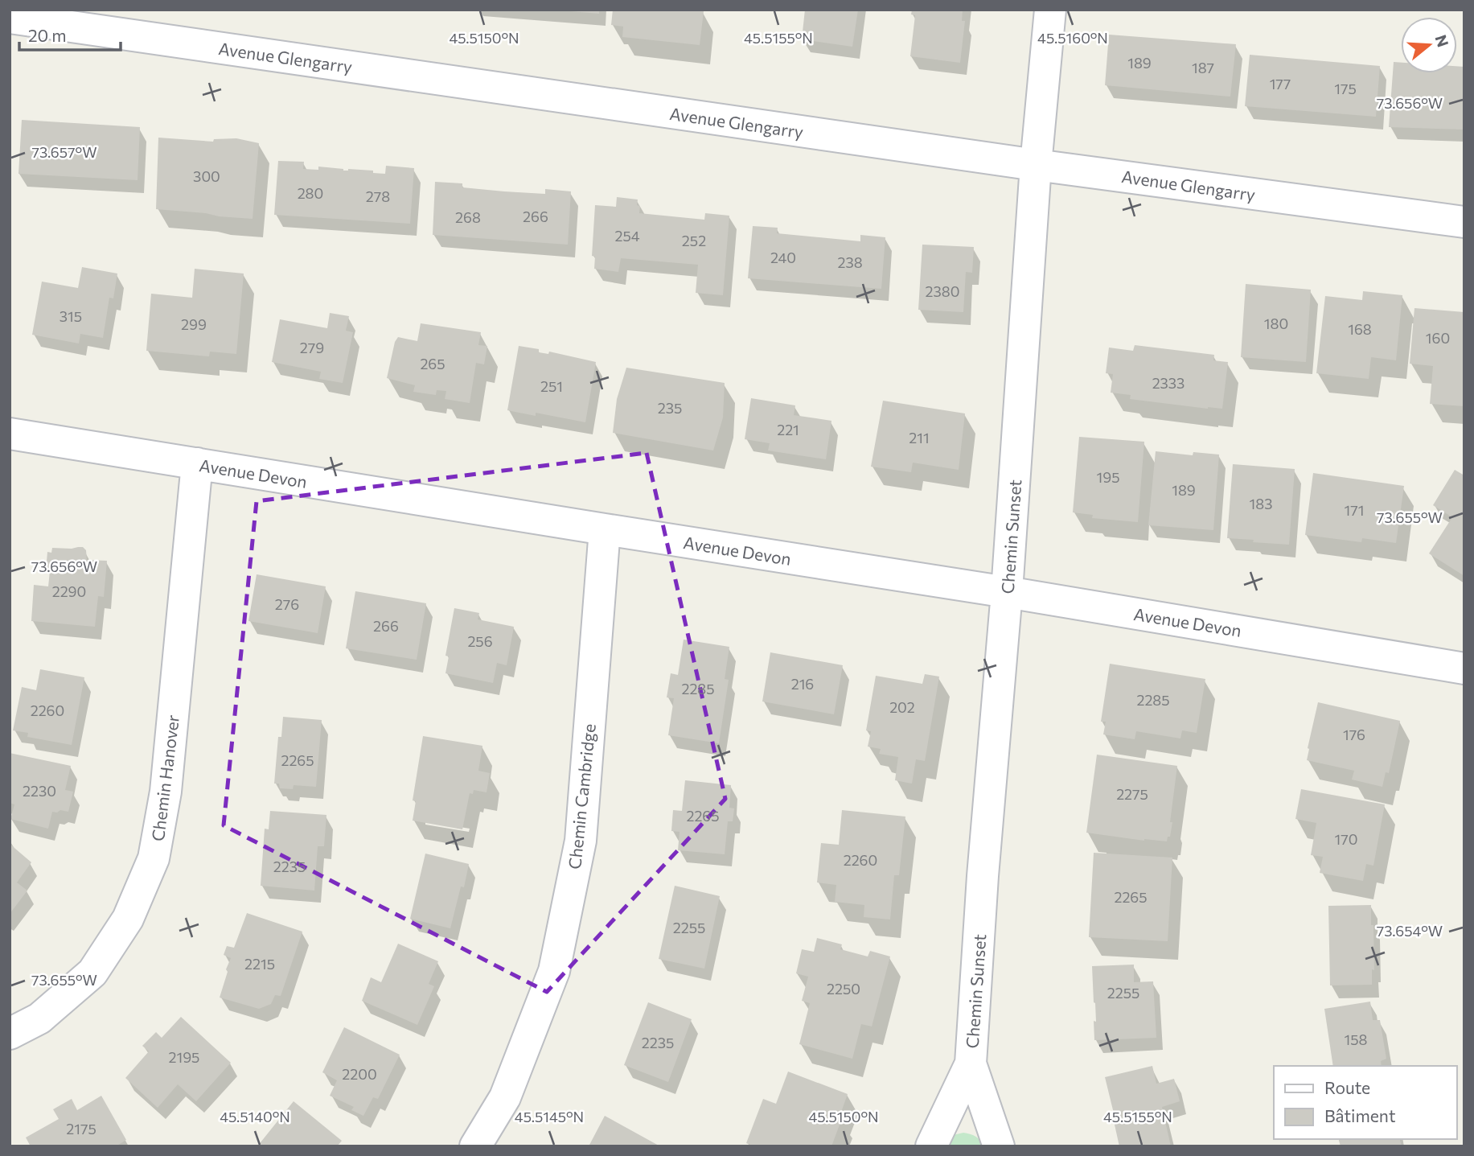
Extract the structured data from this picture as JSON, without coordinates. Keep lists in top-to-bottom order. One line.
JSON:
{"streets":{"street":["Avenue Glengarry","Avenue Devon","Chemin Sunset","Chemin Hanover","Chemin Cambridge"]},"crossings":[["Avenue Glengarry","Chemin Sunset"],["Avenue Devon","Chemin Sunset"],["Avenue Devon","Chemin Hanover"],["Avenue Devon","Chemin Cambridge"]],"house_numbers":["189","187","177","175","300","280","278","266","268","254","252","240","238","2380","315","180","299","168","160","279","265","2333","251","235","221","211","195","189","183","171","2290","276","266","256","216","2285","2285","202","2260","176","2265","2230","2275","2265","170","2260","2235","2265","2255","2215","2250","2255","158","2235","2195","2200","2175"],"legend":["Route","Bâtiment"],"scale_bar":"20 m","north":"right","coordinates":["45.5150°N","45.5155°N","45.5160°N","73.656°W","73.657°W","73.655°W","73.654°W","45.5140°N","45.5145°N"]}
